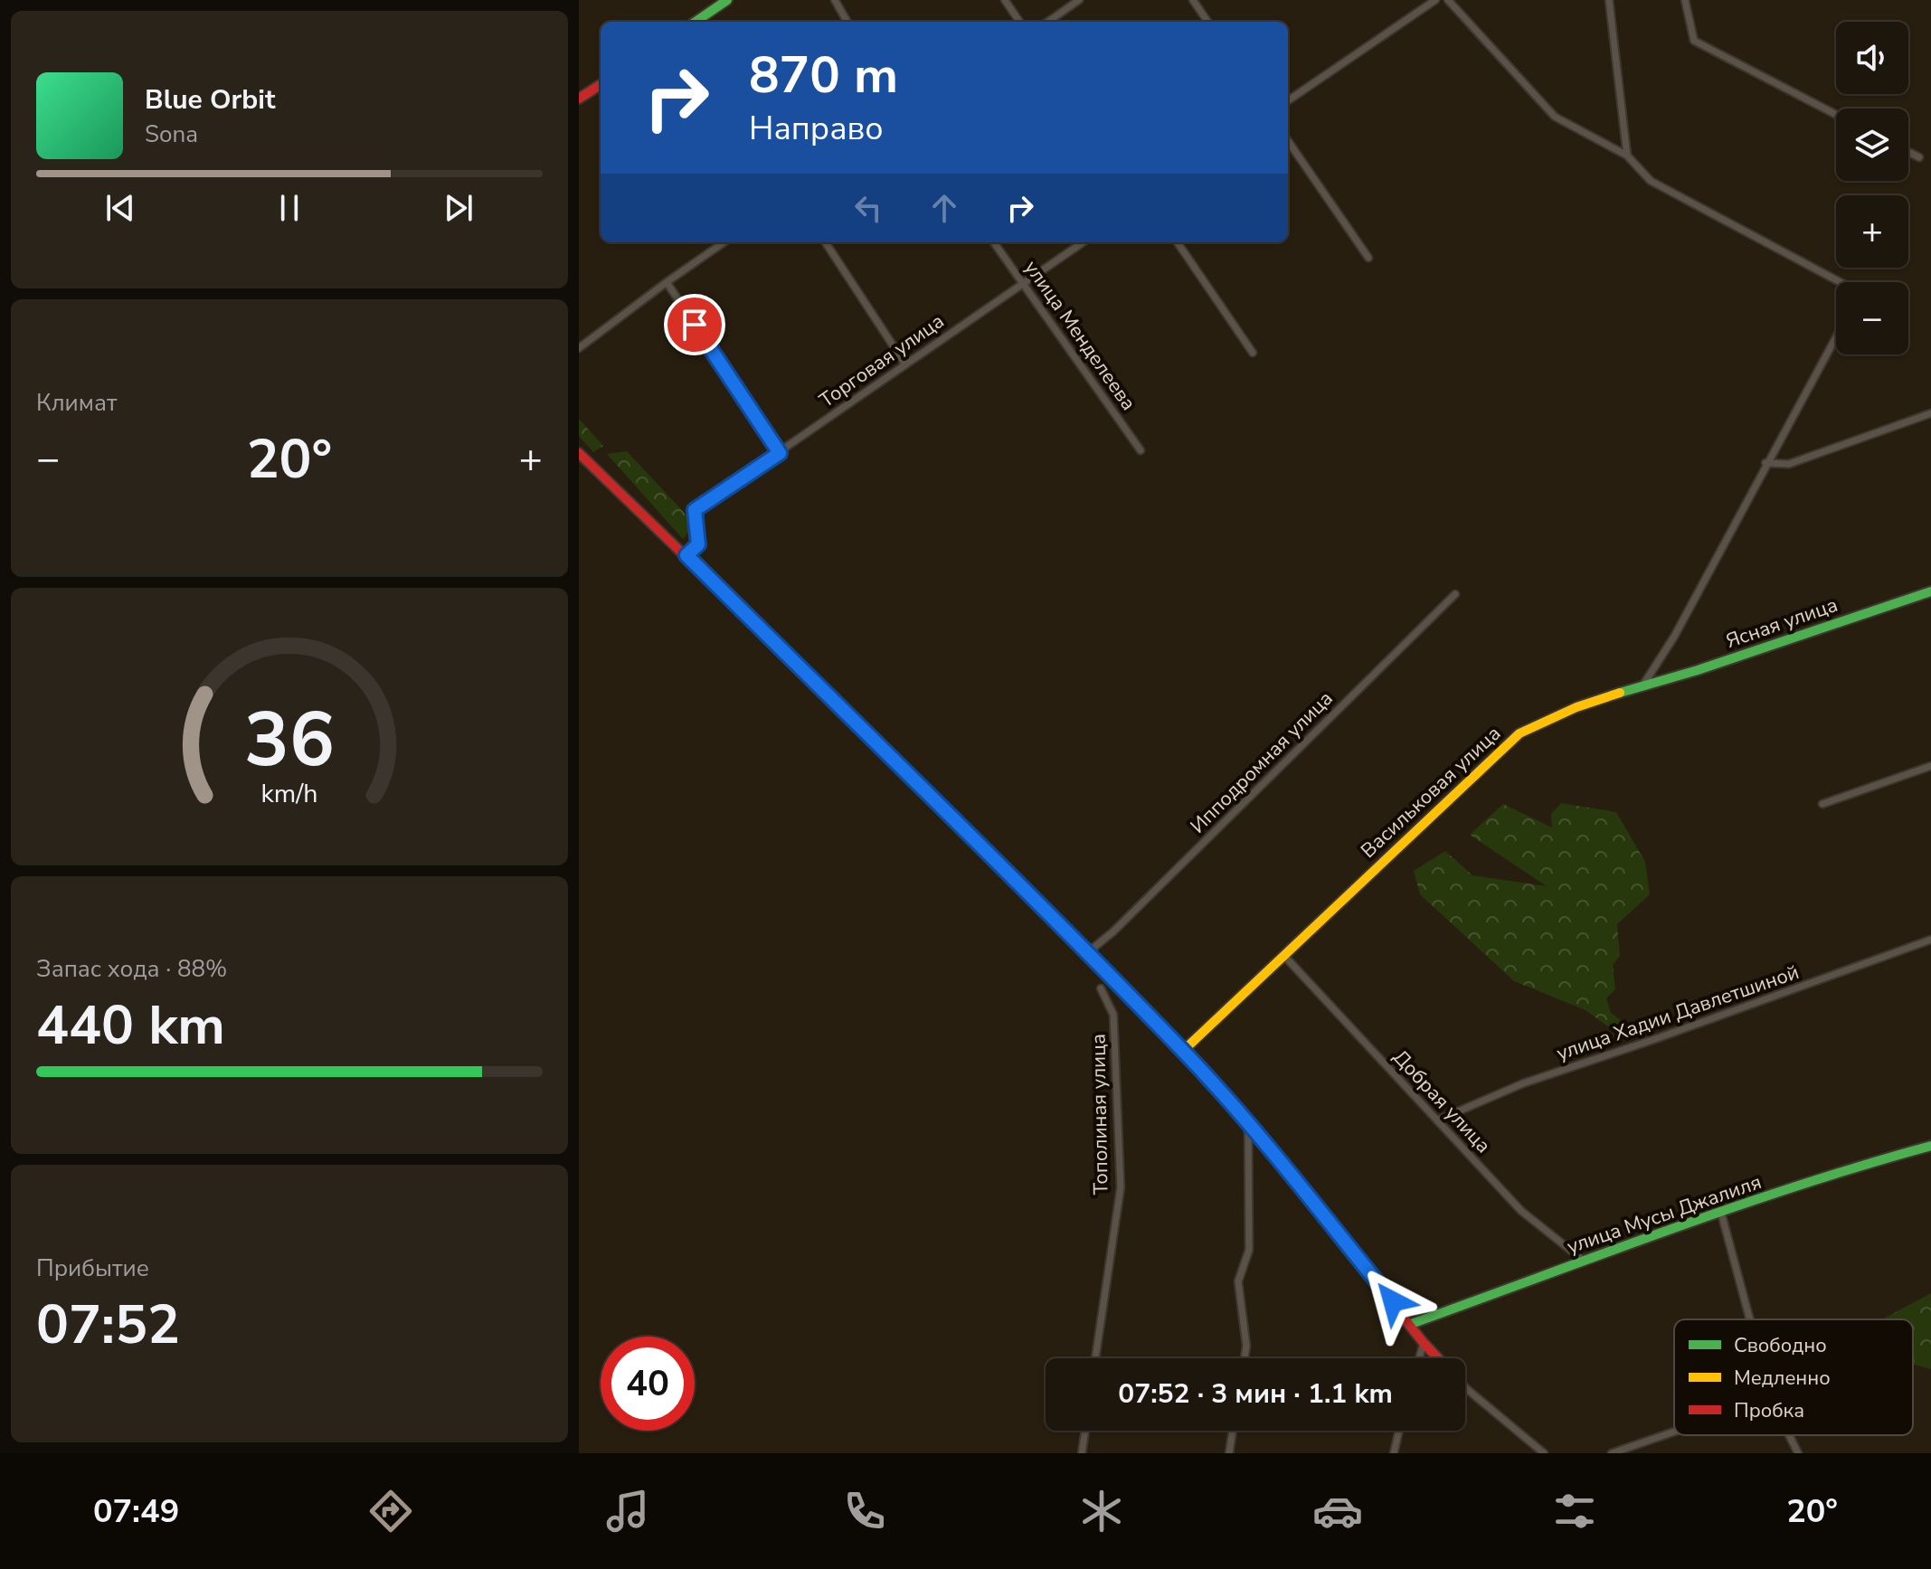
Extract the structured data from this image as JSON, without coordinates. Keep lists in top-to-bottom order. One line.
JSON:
{"streets":{"street":["улица Менделеева","Торговая улица","Ясная улица","Ипподромная улица","Васильковая улица","улица Хадии Давлетшиной","Добрая улица","Тополиная улица","улица Мусы Джалиля"]},"crossings":[["улица Менделеева","Торговая улица"],["Ясная улица","Васильковая улица"],["Васильковая улица","Добрая улица"],["улица Хадии Давлетшиной","Добрая улица"],["Добрая улица","улица Мусы Джалиля"]],"legend":["Свободно","Медленно","Пробка"],"page":{"map_buttons":["+","−"],"turn":["870 m","Направо"],"song":["Blue Orbit","Sona"],"tile":["Климат",["Запас хода · 88%","440 km"],["Прибытие","07:52"]],"heat":["−","20°","+"],"limit":"40","trip":"07:52 · 3 мин · 1.1 km","tabs":["07:49","20°"],"gauge":["36","km/h"]}}
